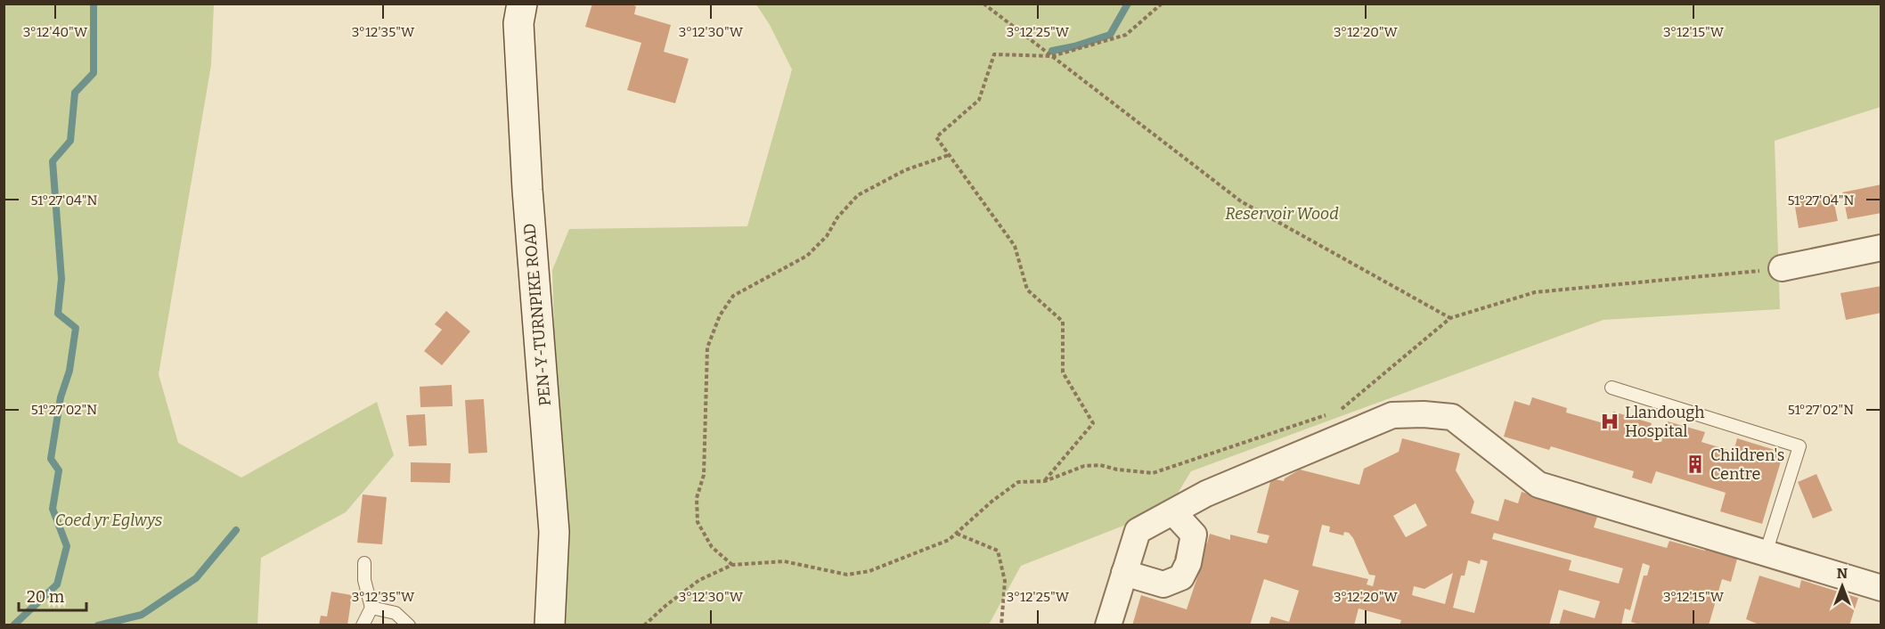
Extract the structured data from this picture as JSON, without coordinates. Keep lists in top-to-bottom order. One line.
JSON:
{"streets":{"street":["PEN-Y-TURNPIKE ROAD"]},"parks":["Reservoir Wood","Coed yr Eglwys"],"places":{"hospital":["Llandough Hospital"],"building":["Children's Centre"]},"scale_bar":"20 m","north":"top","coordinates":["3°12'40\"W","3°12'35\"W","3°12'30\"W","3°12'25\"W","3°12'20\"W","3°12'15\"W","51°27'04\"N","51°27'02\"N"]}
